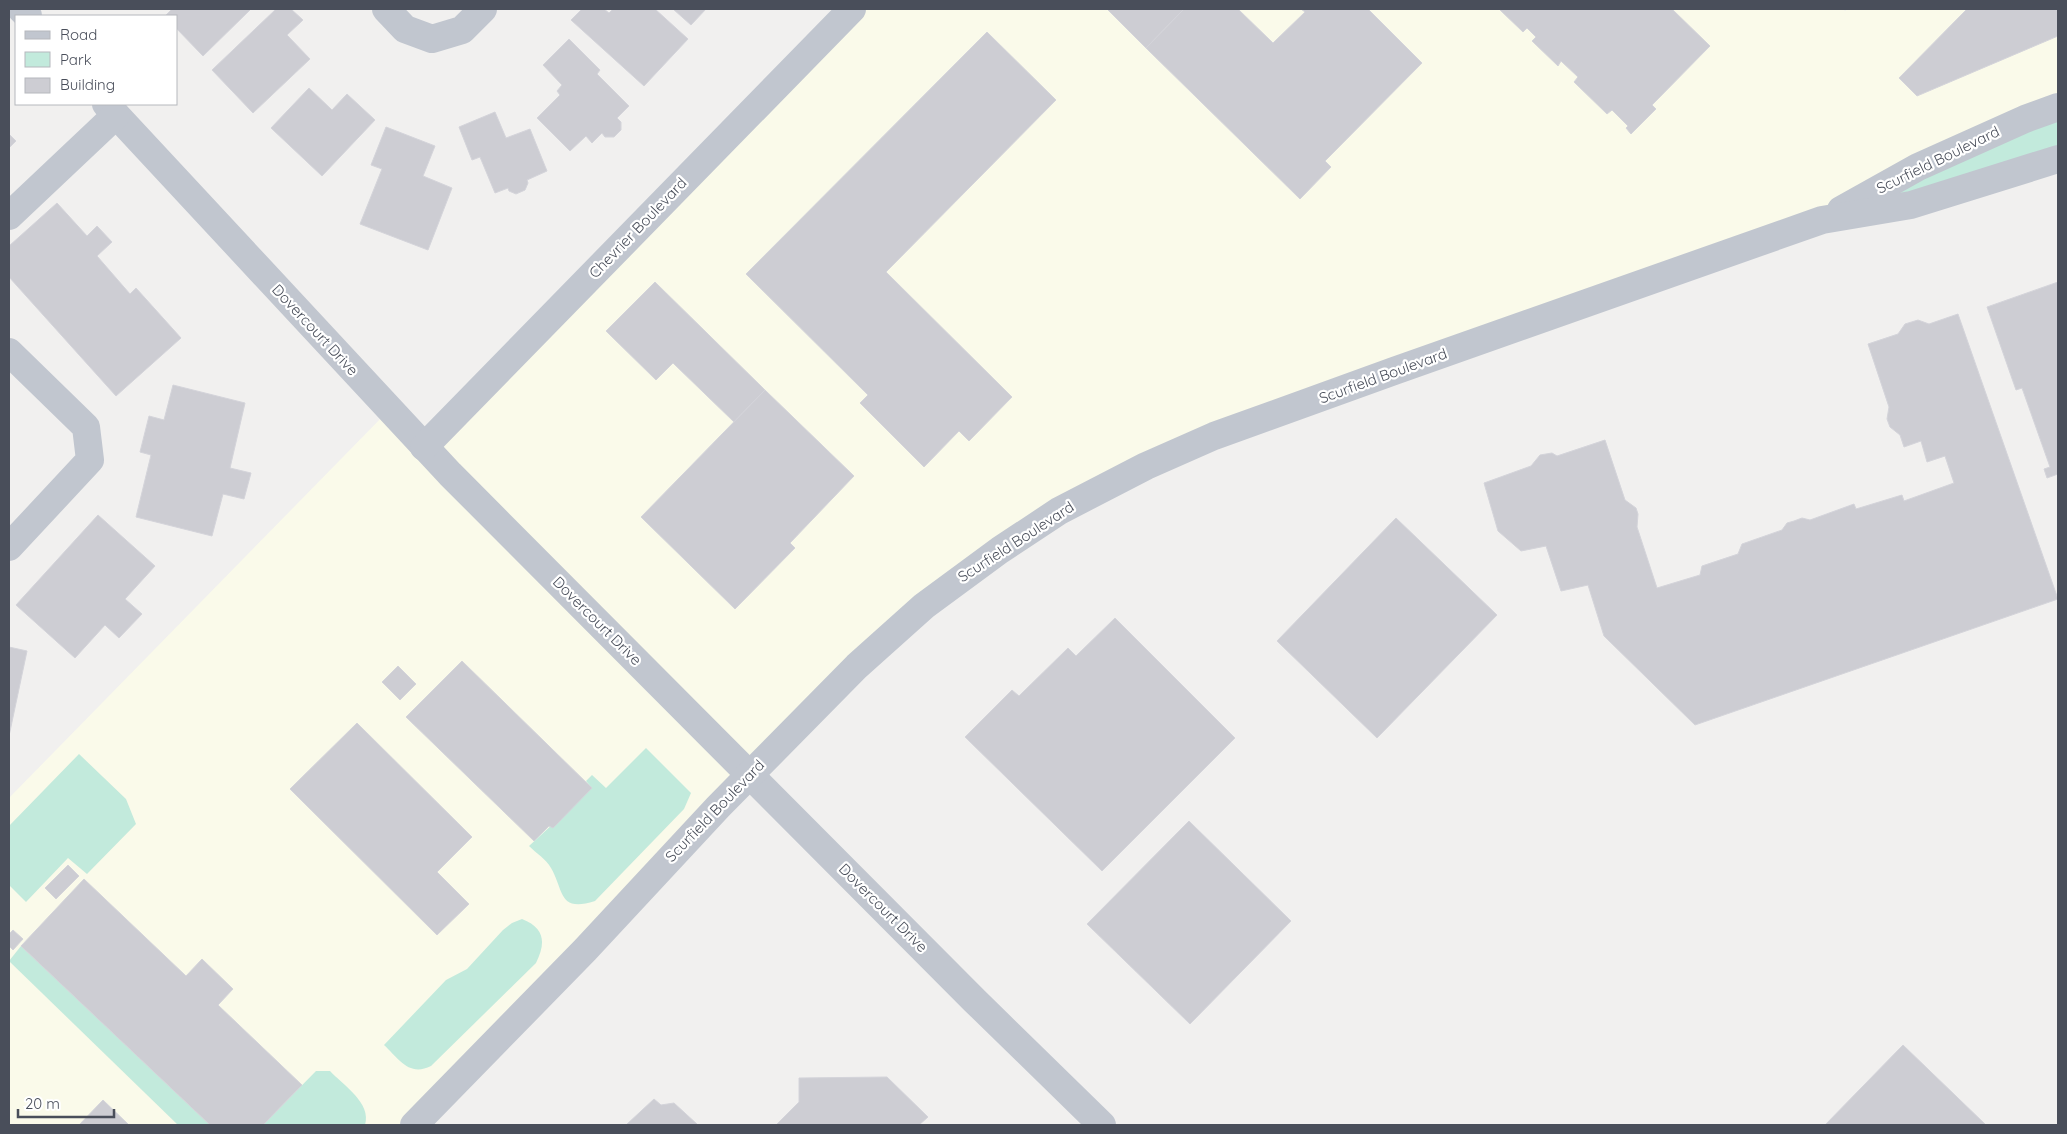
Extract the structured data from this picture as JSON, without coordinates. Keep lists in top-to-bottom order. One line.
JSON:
{"streets":{"street":["Scurfield Boulevard","Chevrier Boulevard","Dovercourt Drive"]},"crossings":[["Scurfield Boulevard","Dovercourt Drive"],["Chevrier Boulevard","Dovercourt Drive"]],"legend":["Road","Park","Building"],"scale_bar":"20 m"}
